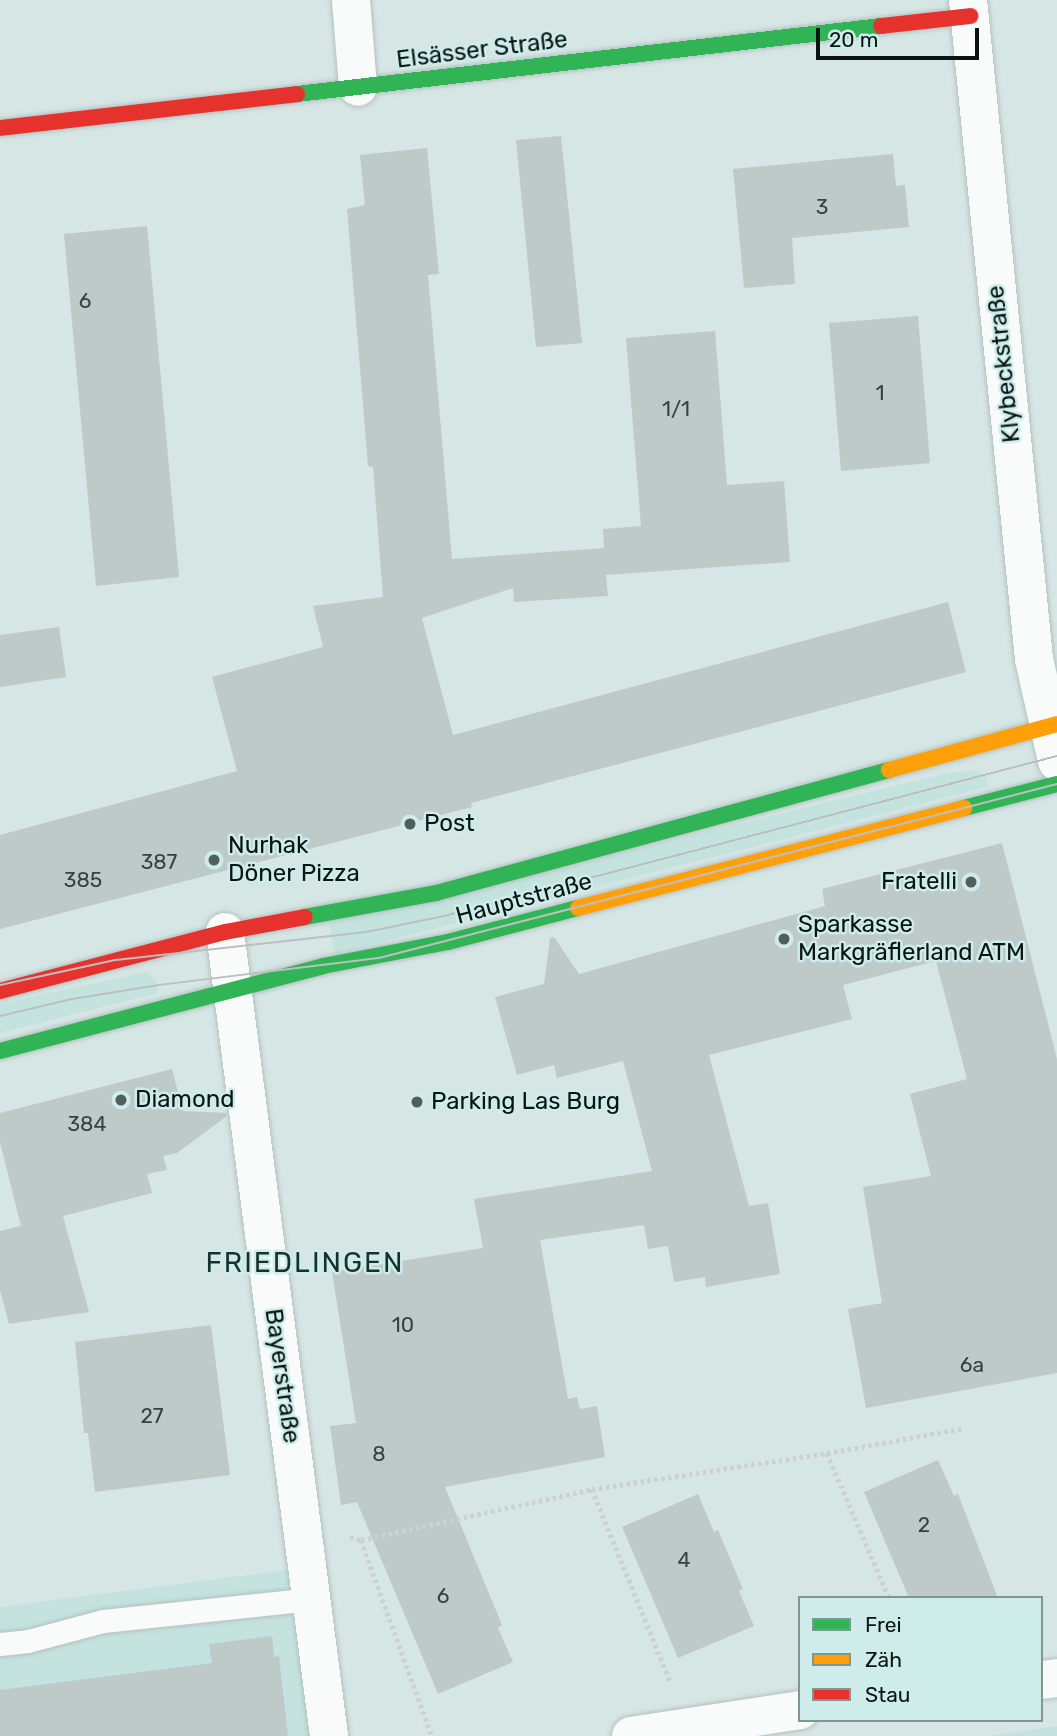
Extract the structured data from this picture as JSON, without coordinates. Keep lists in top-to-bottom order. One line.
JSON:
{"streets":{"main road":["Elsässer Straße","Hauptstraße"],"street":["Klybeckstraße","Bayerstraße"]},"crossings":[["Elsässer Straße","Klybeckstraße"],["Klybeckstraße","Hauptstraße"],["Hauptstraße","Bayerstraße"]],"districts":["FRIEDLINGEN"],"places":["Post","Nurhak Döner Pizza","Fratelli","Sparkasse Markgräflerland ATM","Diamond","Parking Las Burg"],"house_numbers":["3","6","1","1/1","387","385","384","10","6a","27","8","2","4","6"],"legend":["Frei","Zäh","Stau"],"scale_bar":"20 m"}
